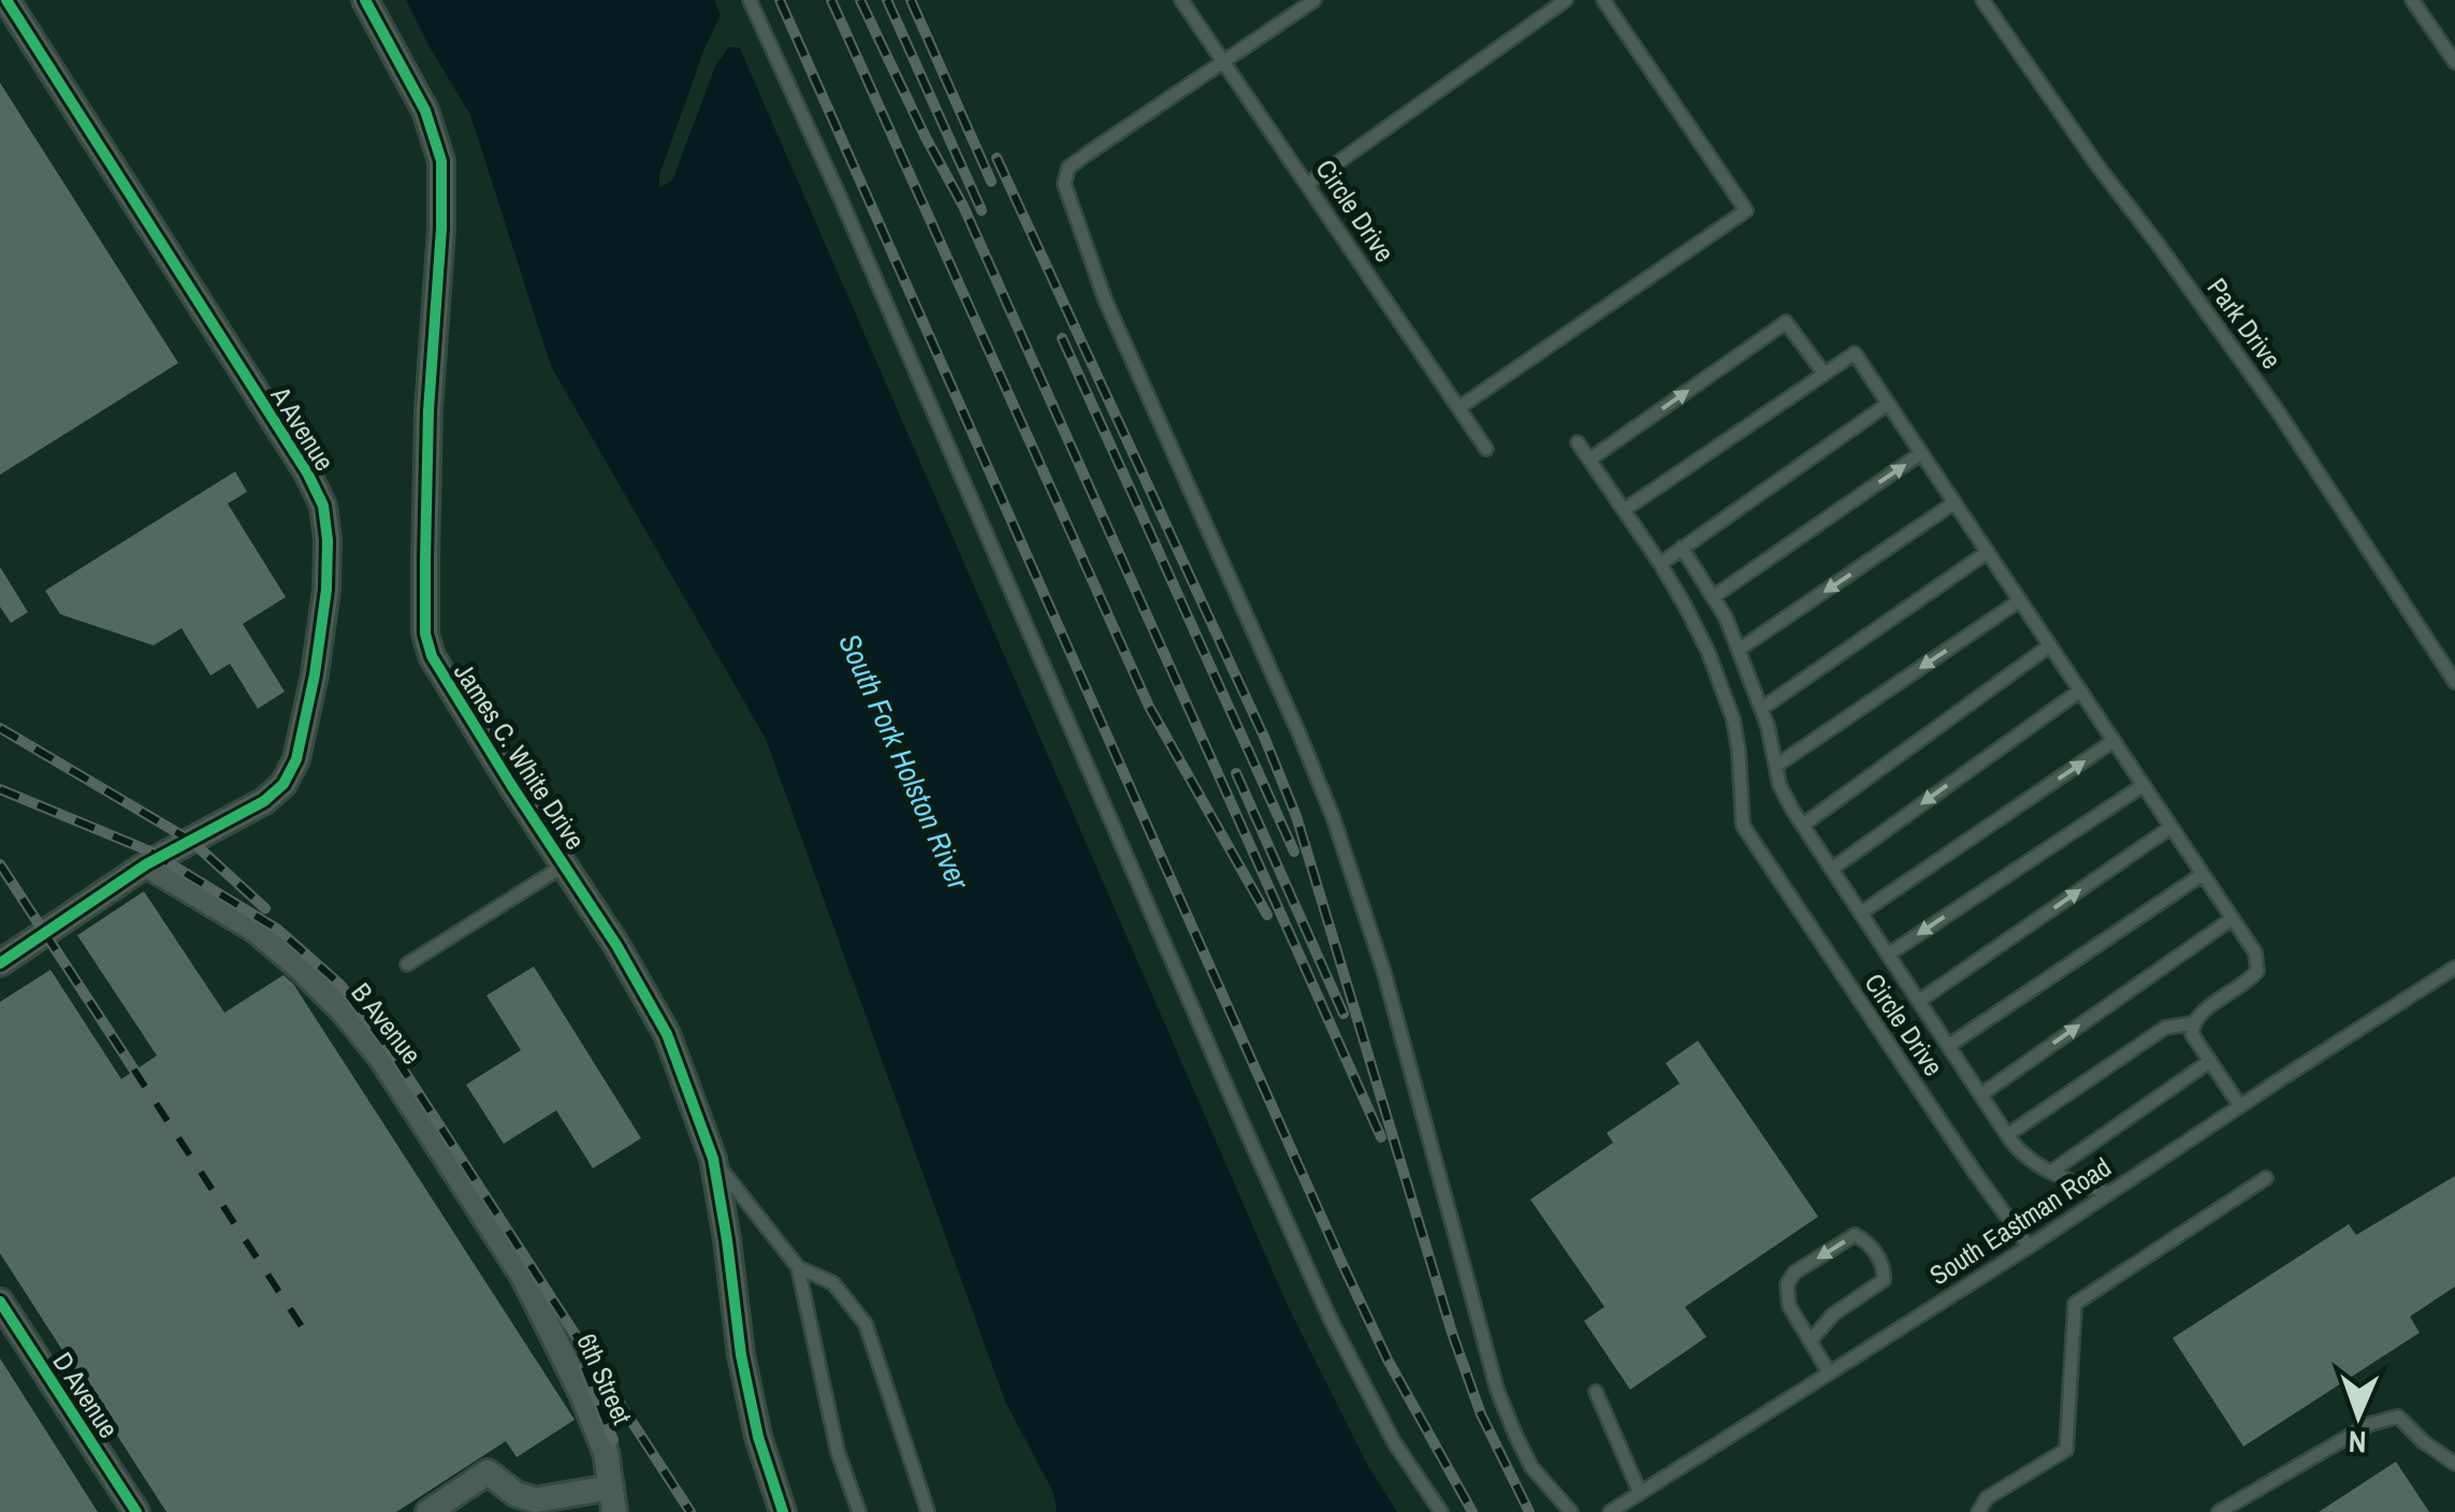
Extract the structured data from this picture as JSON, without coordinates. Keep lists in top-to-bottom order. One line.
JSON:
{"streets":{"street":["A Avenue","James C. White Drive","B Avenue","6th Street","D Avenue"],"lane":["Circle Drive","Park Drive","South Eastman Road"]},"crossings":[["Circle Drive","South Eastman Road"],["A Avenue","B Avenue"],["B Avenue","6th Street"]],"water":["South Fork Holston River"],"north":"bottom"}
